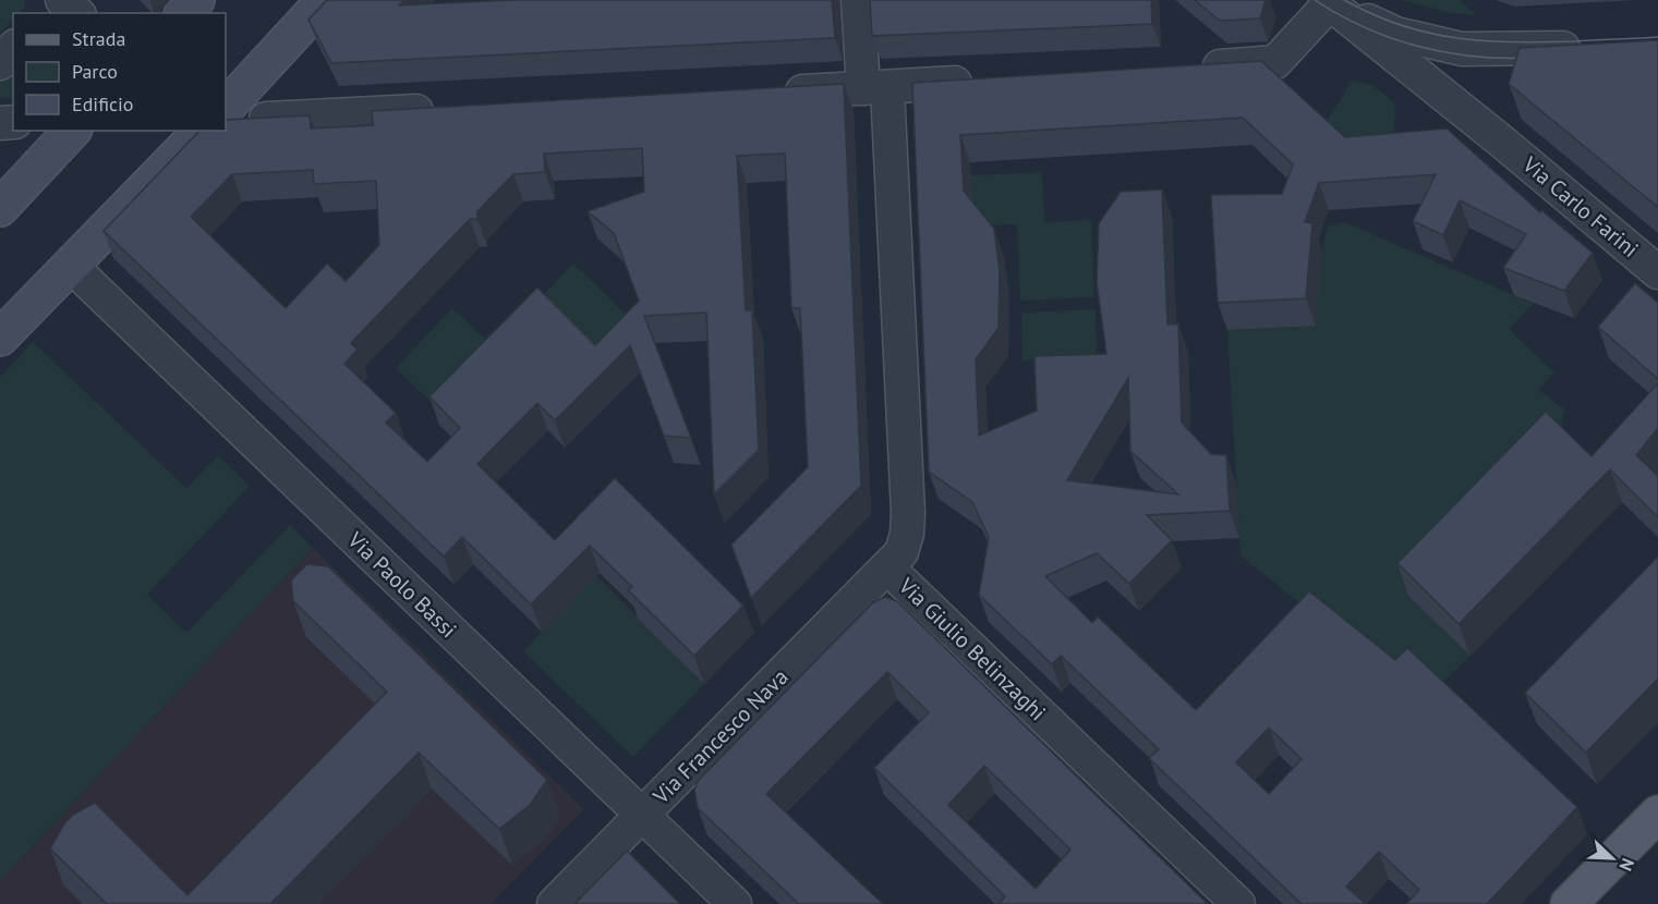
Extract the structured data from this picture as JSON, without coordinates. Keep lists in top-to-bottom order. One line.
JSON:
{"streets":{"street":["Via Carlo Farini","Via Paolo Bassi","Via Giulio Belinzaghi","Via Francesco Nava"]},"crossings":[["Via Paolo Bassi","Via Francesco Nava"],["Via Giulio Belinzaghi","Via Francesco Nava"]],"legend":["Strada","Parco","Edificio"],"north":"bottom right"}
